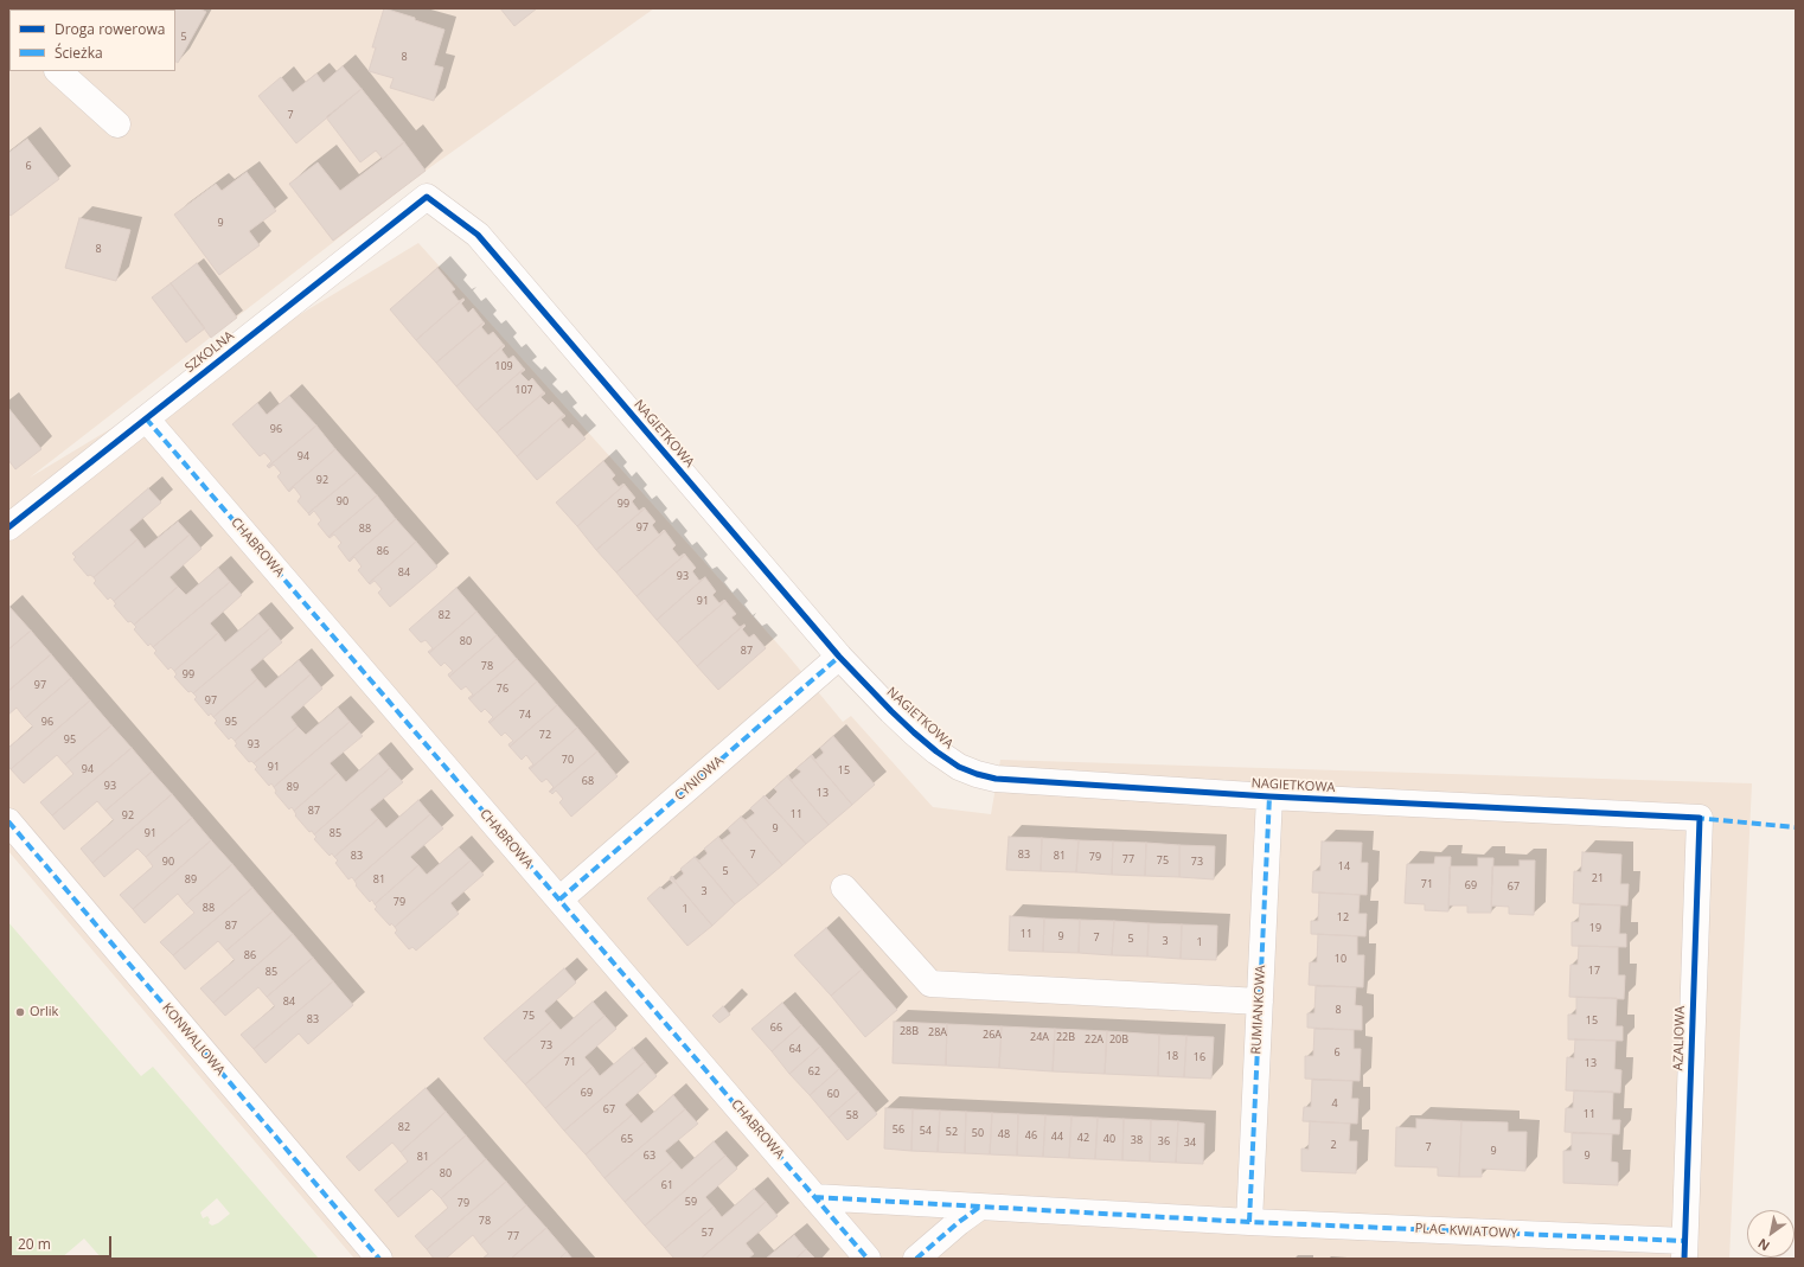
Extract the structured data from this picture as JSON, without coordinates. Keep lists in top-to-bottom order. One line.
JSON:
{"streets":{"street":["SZKOLNA","NAGIETKOWA","CHABROWA","CYNIOWA","RUMIANKOWA","AZALIOWA","KONWALIOWA","PLAC KWIATOWY"]},"crossings":[["SZKOLNA","NAGIETKOWA"],["SZKOLNA","CHABROWA"],["NAGIETKOWA","CYNIOWA"],["NAGIETKOWA","RUMIANKOWA"],["NAGIETKOWA","AZALIOWA"],["CHABROWA","CYNIOWA"],["CHABROWA","PLAC KWIATOWY"],["RUMIANKOWA","PLAC KWIATOWY"],["AZALIOWA","PLAC KWIATOWY"]],"places":["Orlik"],"house_numbers":["5","8","7","6","9","8","109","107","96","94","92","90","99","97","88","86","84","93","91","82","80","87","78","99","97","76","97","74","96","95","72","95","93","70","91","94","15","68","93","89","13","87","11","92","9","91","85","7","83","83","81","79","77","75","90","73","14","5","21","89","81","71","69","67","3","79","88","1","12","87","19","11","9","7","5","3","1","86","10","17","85","84","8","75","83","15","66","28B","28A","26A","24A","22B","22A","20B","73","64","6","18","16","71","13","62","69","60","4","67","11","58","82","56","54","52","50","48","46","44","42","65","40","38","36","34","2","7","9","63","9","81","80","61","59","79","78","57","77"],"legend":["Droga rowerowa","Ścieżka"],"scale_bar":"20 m","north":"bottom left"}
